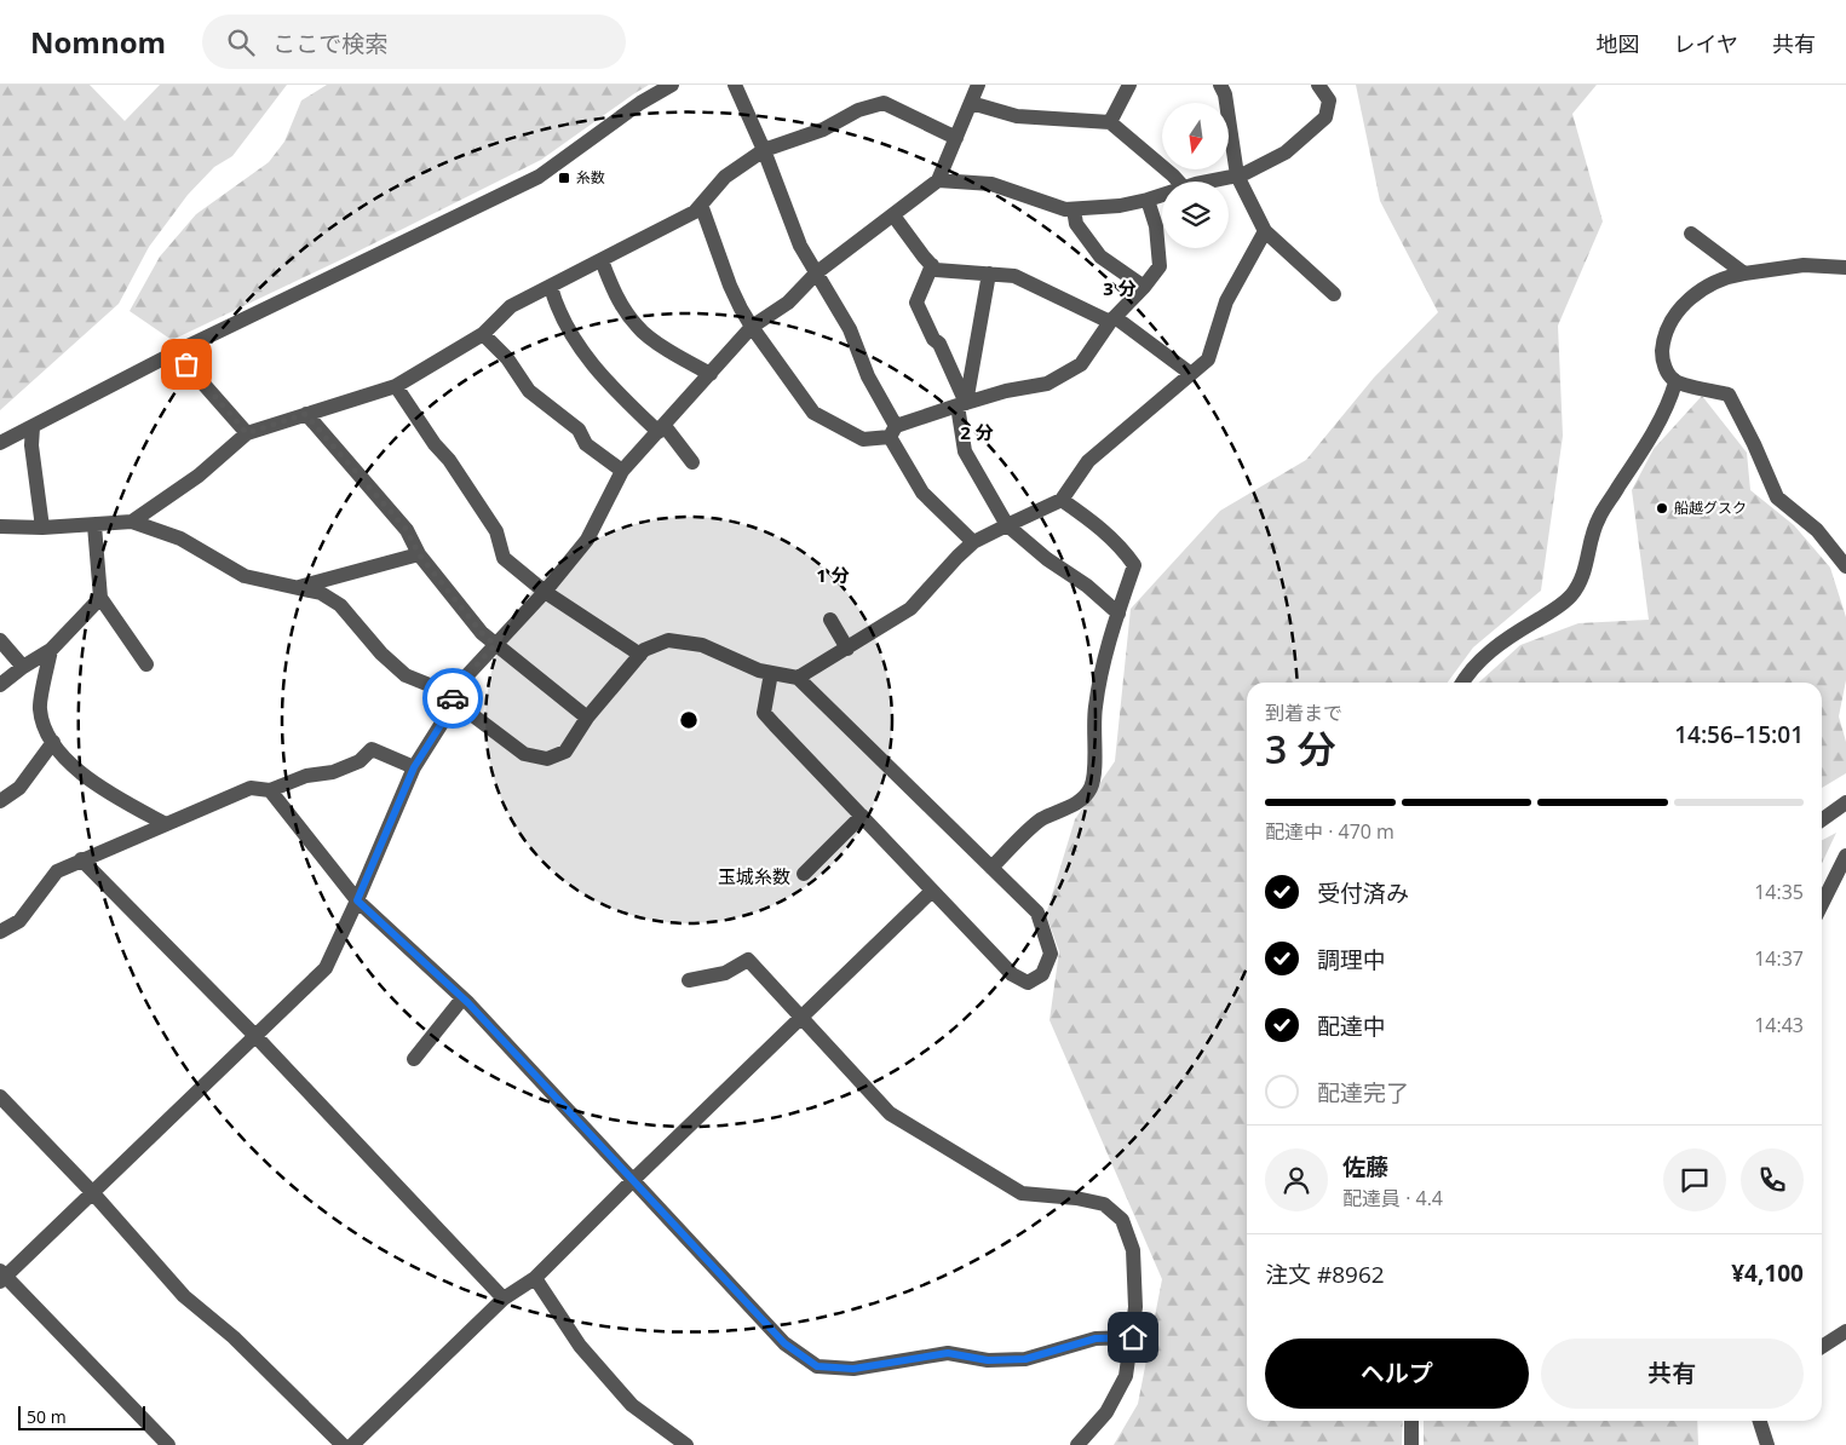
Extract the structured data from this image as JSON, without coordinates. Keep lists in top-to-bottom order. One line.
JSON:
{"districts":["玉城糸数"],"places":{"transit":["糸数"],"other":["船越グスク"]},"scale_bar":"50 m","north":"bottom","page":{"header":"Nomnom","search":"ここで検索","nav":["地図","レイヤ","共有"],"heading":["3 分","到着まで","14:56–15:01"],"panel":["佐藤","配達員 · 4.4","注文 #8962","¥4,100"],"bar":"配達中 · 470 m","list":[["受付済み","14:35"],["調理中","14:37"],["配達中","14:43"],"配達完了"],"buttons":["ヘルプ","共有"],"scale":"50 m"},"rings":["3 分","2 分","1 分"]}
